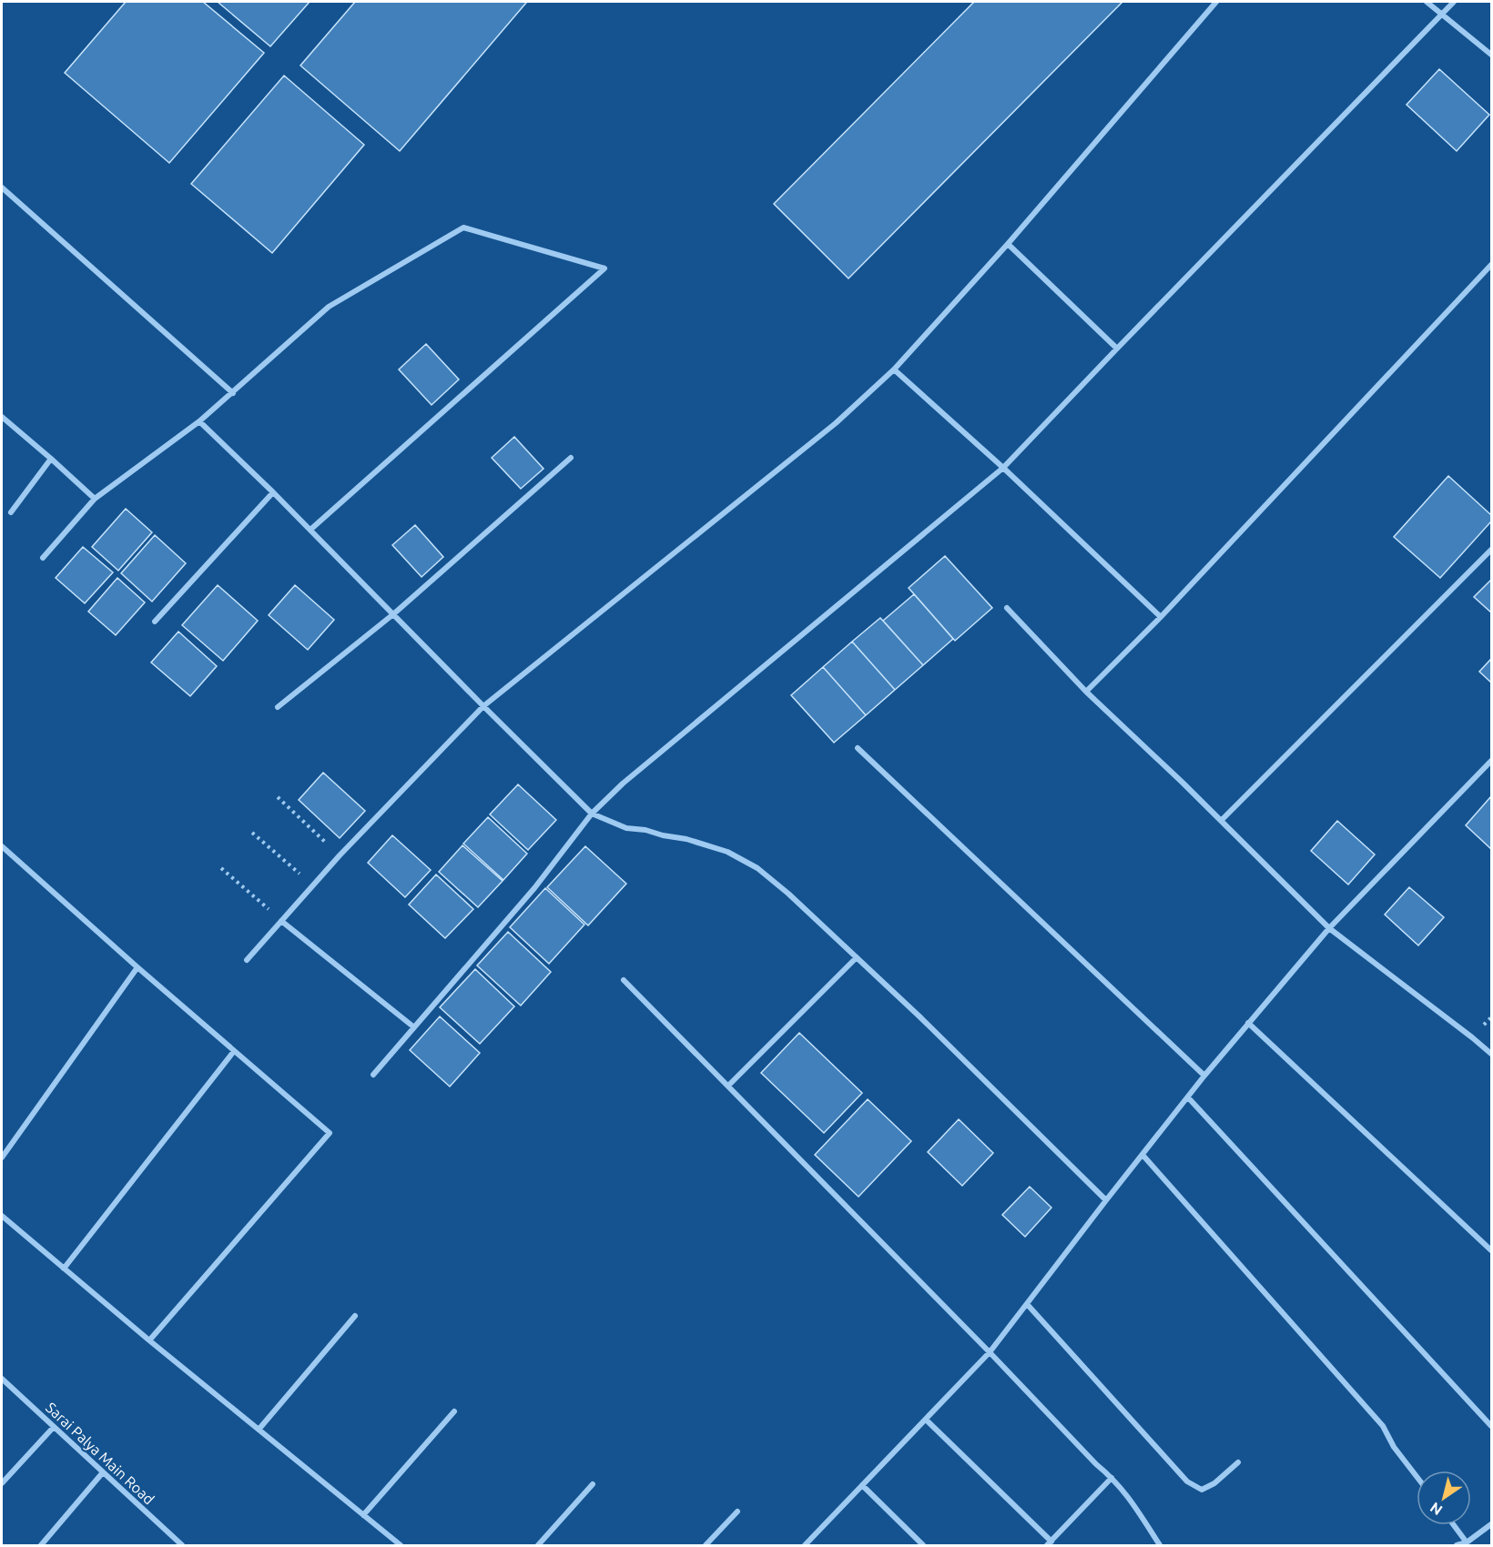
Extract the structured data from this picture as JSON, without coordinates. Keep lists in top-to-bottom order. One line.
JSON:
{"streets":{"street":["Sarai Palya Main Road"]},"north":"bottom left"}
